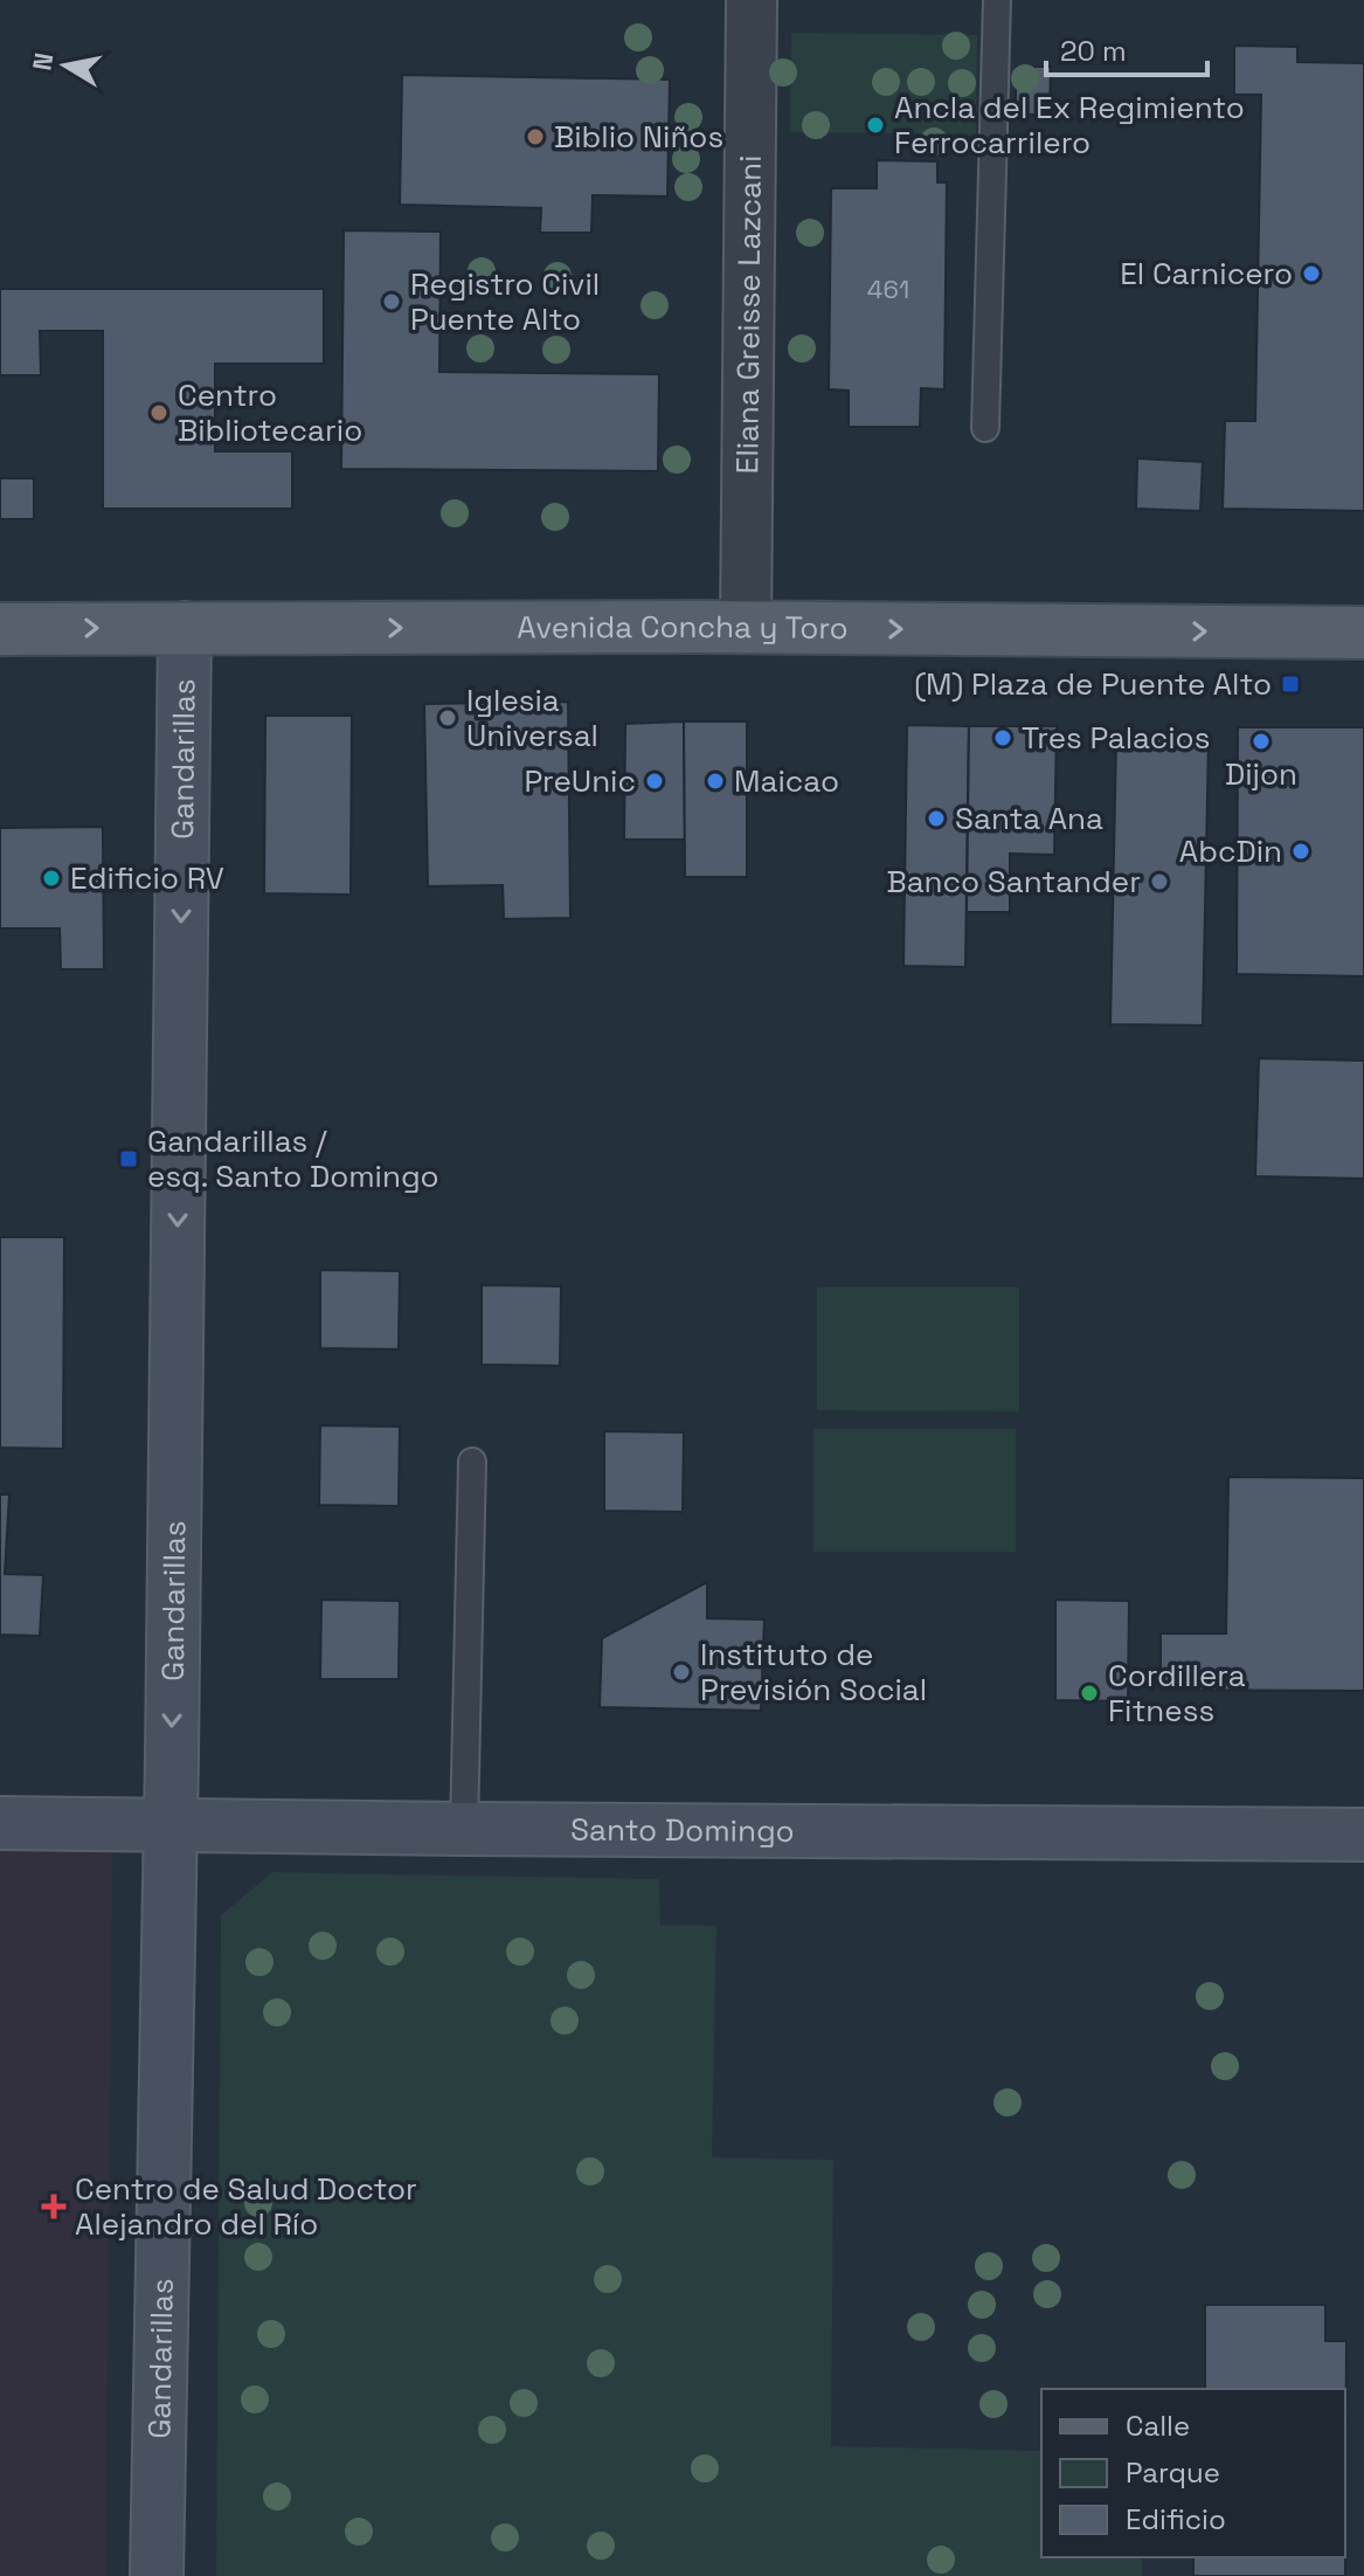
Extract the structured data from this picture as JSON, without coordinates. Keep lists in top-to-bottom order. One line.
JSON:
{"streets":{"main road":["Avenida Concha y Toro"],"street":["Eliana Greisse Lazcani","Gandarillas","Santo Domingo"]},"crossings":[["Eliana Greisse Lazcani","Avenida Concha y Toro"],["Avenida Concha y Toro","Gandarillas"],["Gandarillas","Santo Domingo"]],"one_way":["Avenida Concha y Toro","Gandarillas"],"places":{"other":["Ancla del Ex Regimiento Ferrocarrilero","Biblio Niños","El Carnicero","Registro Civil Puente Alto","Centro Bibliotecario","Iglesia Universal","Tres Palacios","Dijon","PreUnic","Maicao","Santa Ana","AbcDin","Edificio RV","Banco Santander","Instituto de Previsión Social","Cordillera Fitness"],"transit":["(M) Plaza de Puente Alto","Gandarillas / esq. Santo Domingo"],"health":["Centro de Salud Doctor Alejandro del Río"]},"house_numbers":["461"],"legend":["Calle","Parque","Edificio"],"scale_bar":"20 m","north":"left"}
